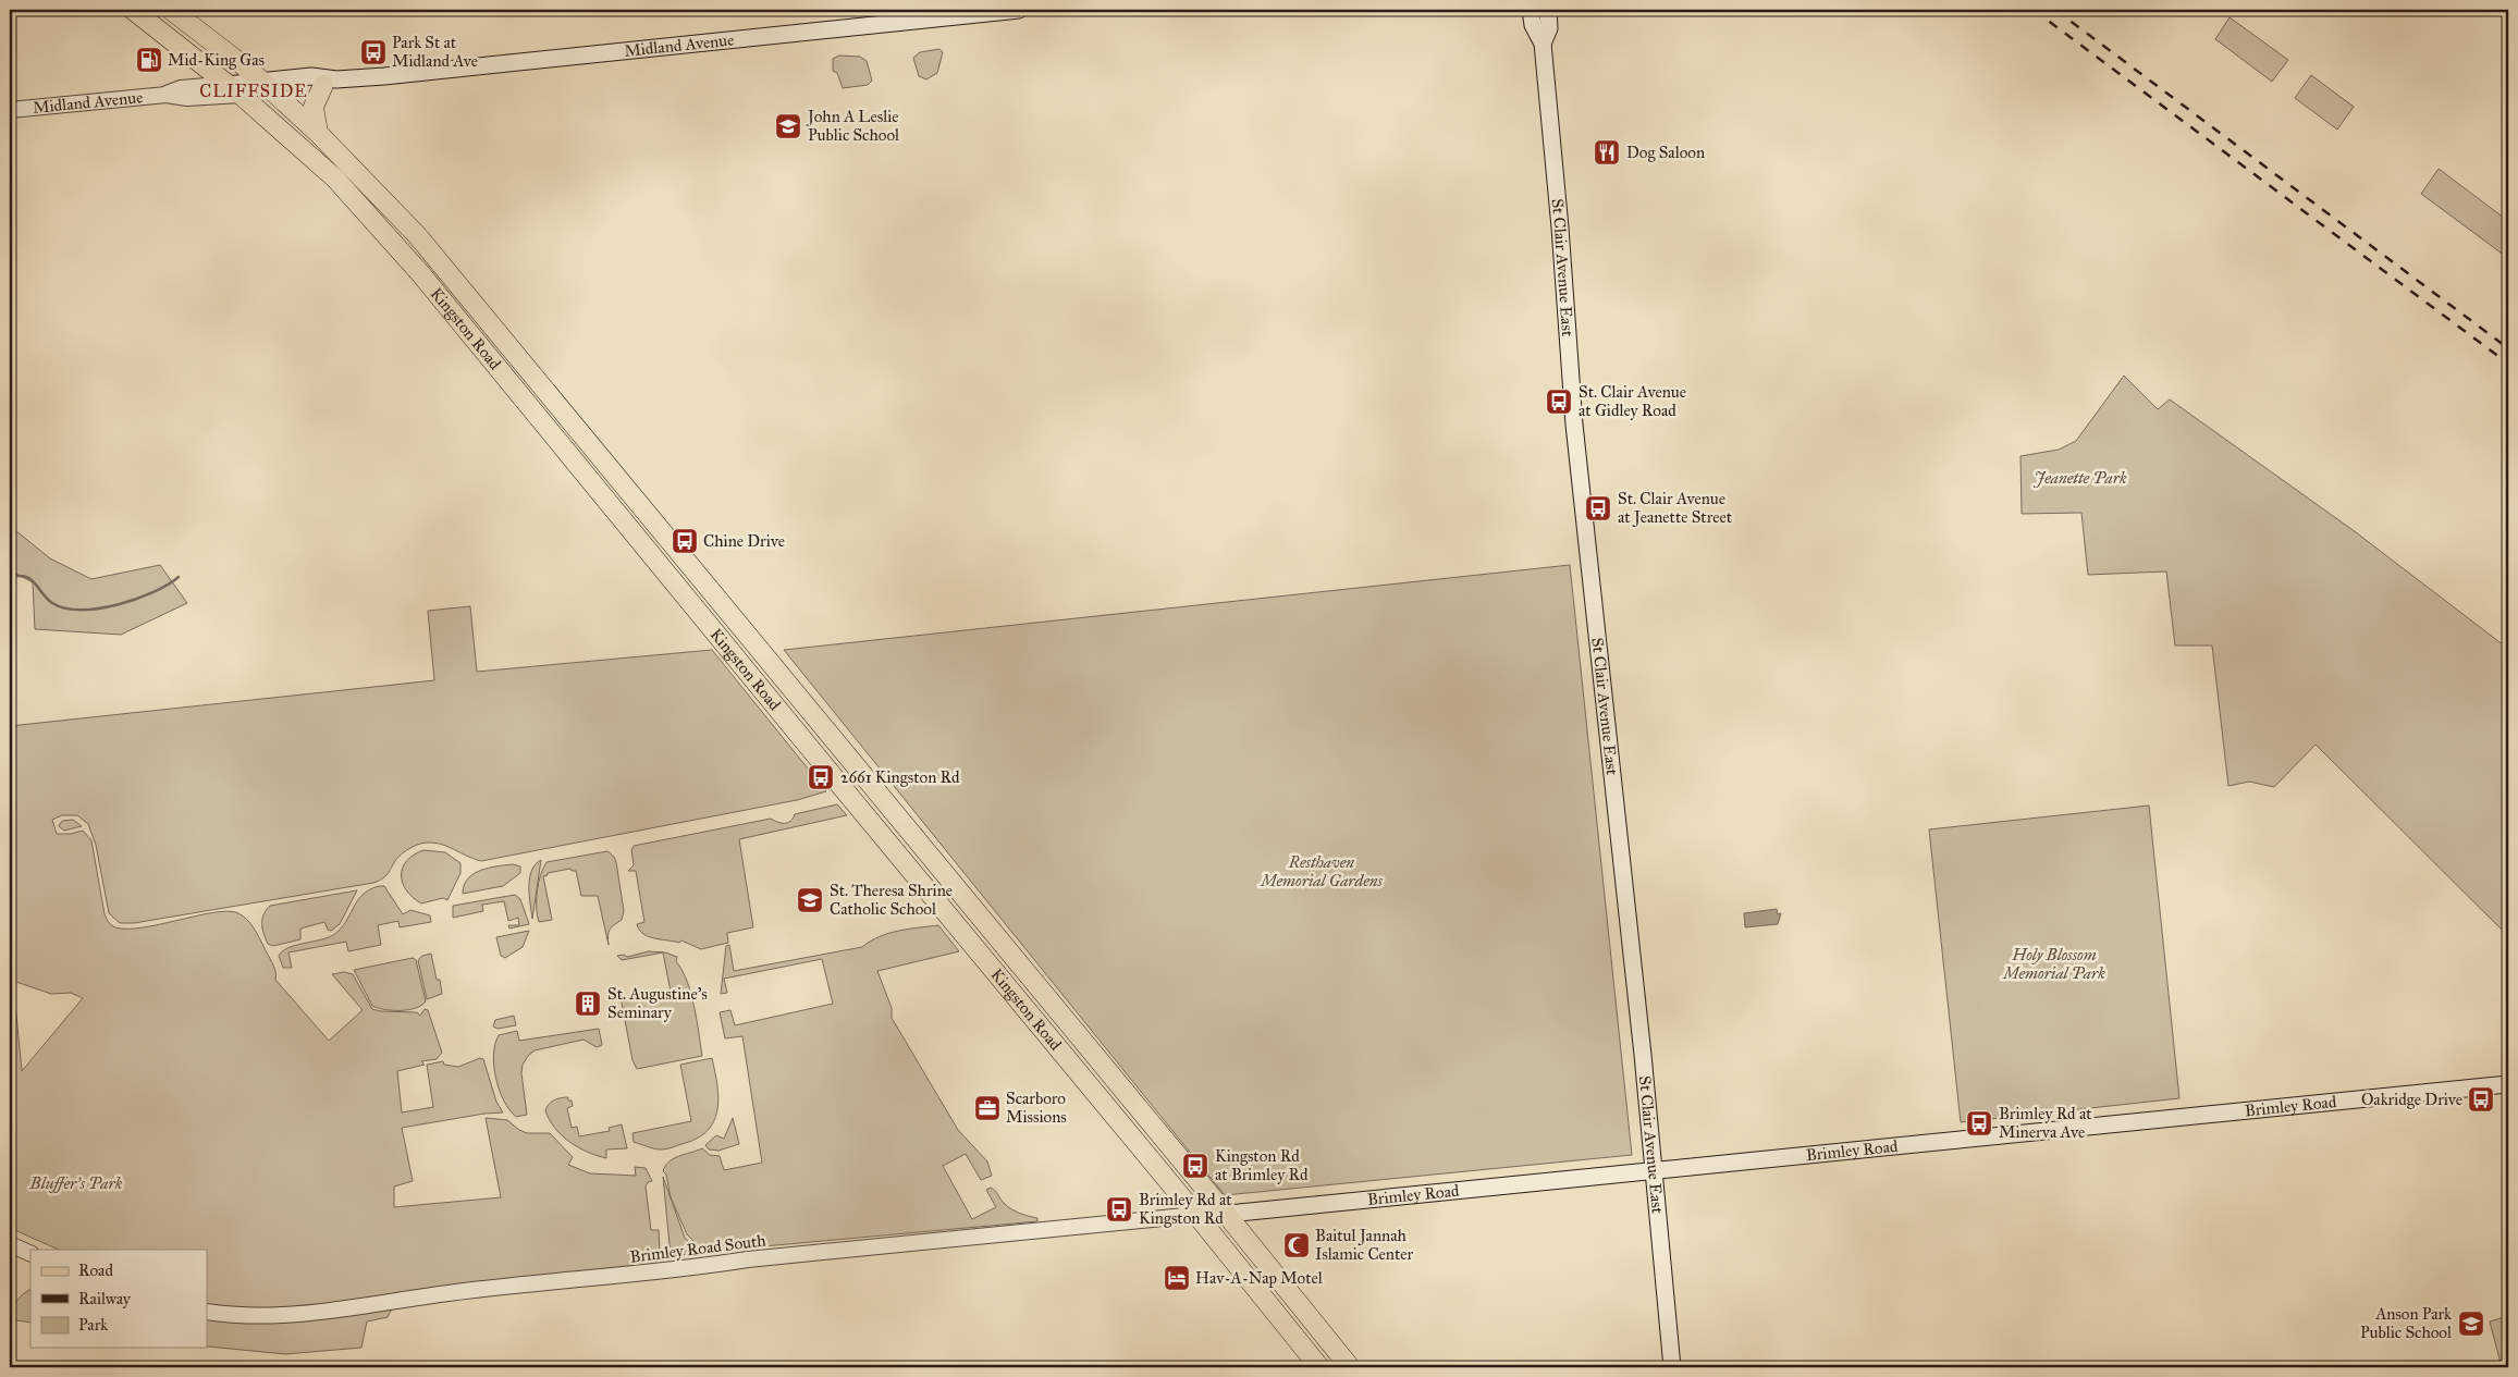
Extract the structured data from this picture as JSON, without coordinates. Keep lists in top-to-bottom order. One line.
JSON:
{"streets":{"main road":["Midland Avenue","St Clair Avenue East","Kingston Road","Brimley Road"],"street":["Brimley Road South"]},"crossings":[["Midland Avenue","Kingston Road"],["St Clair Avenue East","Brimley Road"],["Kingston Road","Brimley Road"],["Kingston Road","Brimley Road South"],["Brimley Road","Brimley Road South"]],"districts":["CLIFFSIDE"],"parks":["Jeanette Park","Resthaven Memorial Gardens","Holy Blossom Memorial Park","Bluffer's Park"],"places":{"bus stop":["Park St at Midland Ave","St. Clair Avenue at Gidley Road","St. Clair Avenue at Jeanette Street","Chine Drive","2661 Kingston Rd","Oakridge Drive","Brimley Rd at Minerva Ave","Kingston Rd at Brimley Rd","Brimley Rd at Kingston Rd"],"fuel station":["Mid-King Gas"],"school or university":["John A Leslie Public School","St. Theresa Shrine Catholic School","Anson Park Public School"],"restaurant":["Dog Saloon"],"building":["St. Augustine's Seminary"],"office":["Scarboro Missions"],"mosque":["Baitul Jannah Islamic Center"],"hotel":["Hav-A-Nap Motel"]},"legend":["Road","Railway","Park"]}
